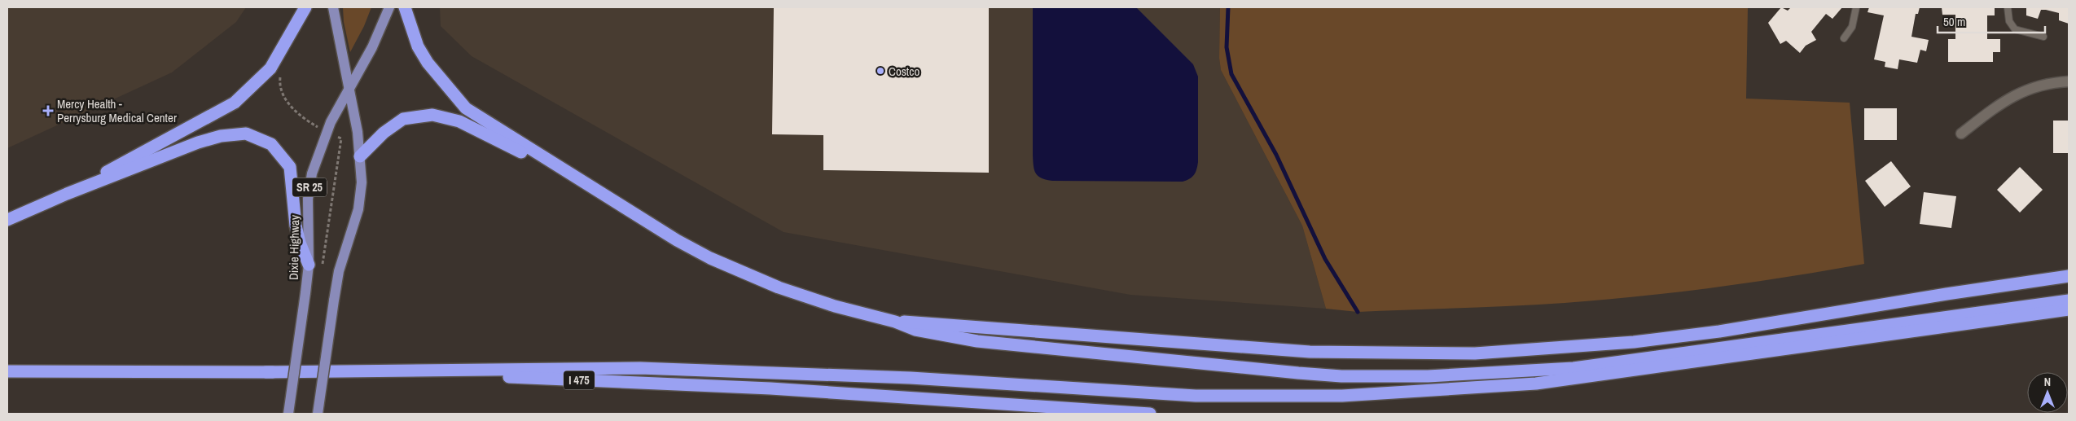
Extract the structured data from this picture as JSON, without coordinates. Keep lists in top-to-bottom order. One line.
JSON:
{"streets":{"highway":["I 475"],"main road":["SR 25","Dixie Highway"]},"places":{"other":["Costco"],"health":["Mercy Health - Perrysburg Medical Center"]},"scale_bar":"50 m","north":"top"}
